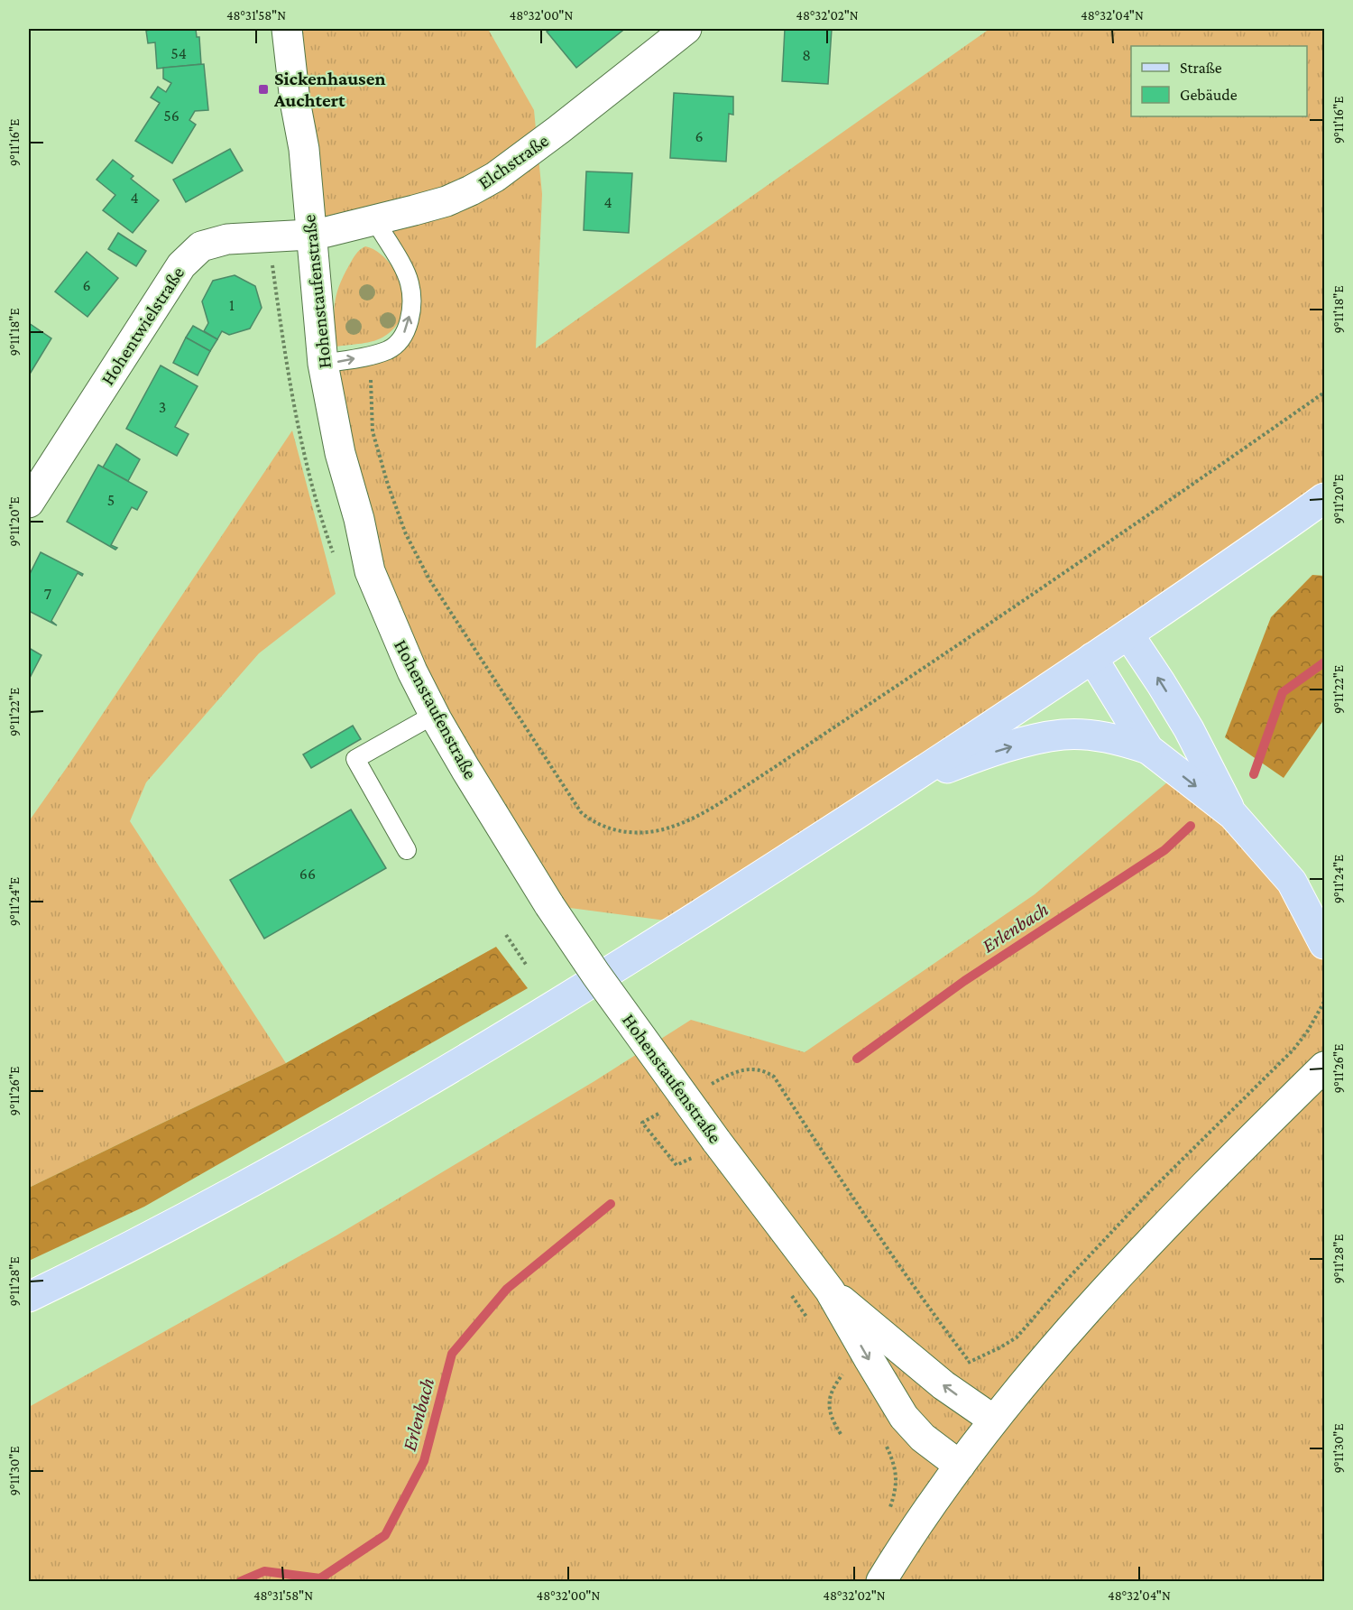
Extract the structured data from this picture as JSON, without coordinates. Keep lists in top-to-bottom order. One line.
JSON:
{"streets":{"street":["Elchstraße","Hohenstaufenstraße","Hohentwielstraße"]},"crossings":[["Elchstraße","Hohenstaufenstraße"],["Elchstraße","Hohentwielstraße"],["Hohenstaufenstraße","Hohentwielstraße"]],"water":["Erlenbach"],"places":{"transit":["Sickenhausen Auchtert"]},"house_numbers":["54","8","56","6","4","4","6","1","3","5","7","66"],"legend":["Straße","Gebäude"],"coordinates":["48°31'58\"N","48°32'00\"N","48°32'02\"N","48°32'04\"N","9°11'16\"E","9°11'18\"E","9°11'20\"E","9°11'22\"E","9°11'24\"E","9°11'26\"E","9°11'28\"E","9°11'30\"E"]}
